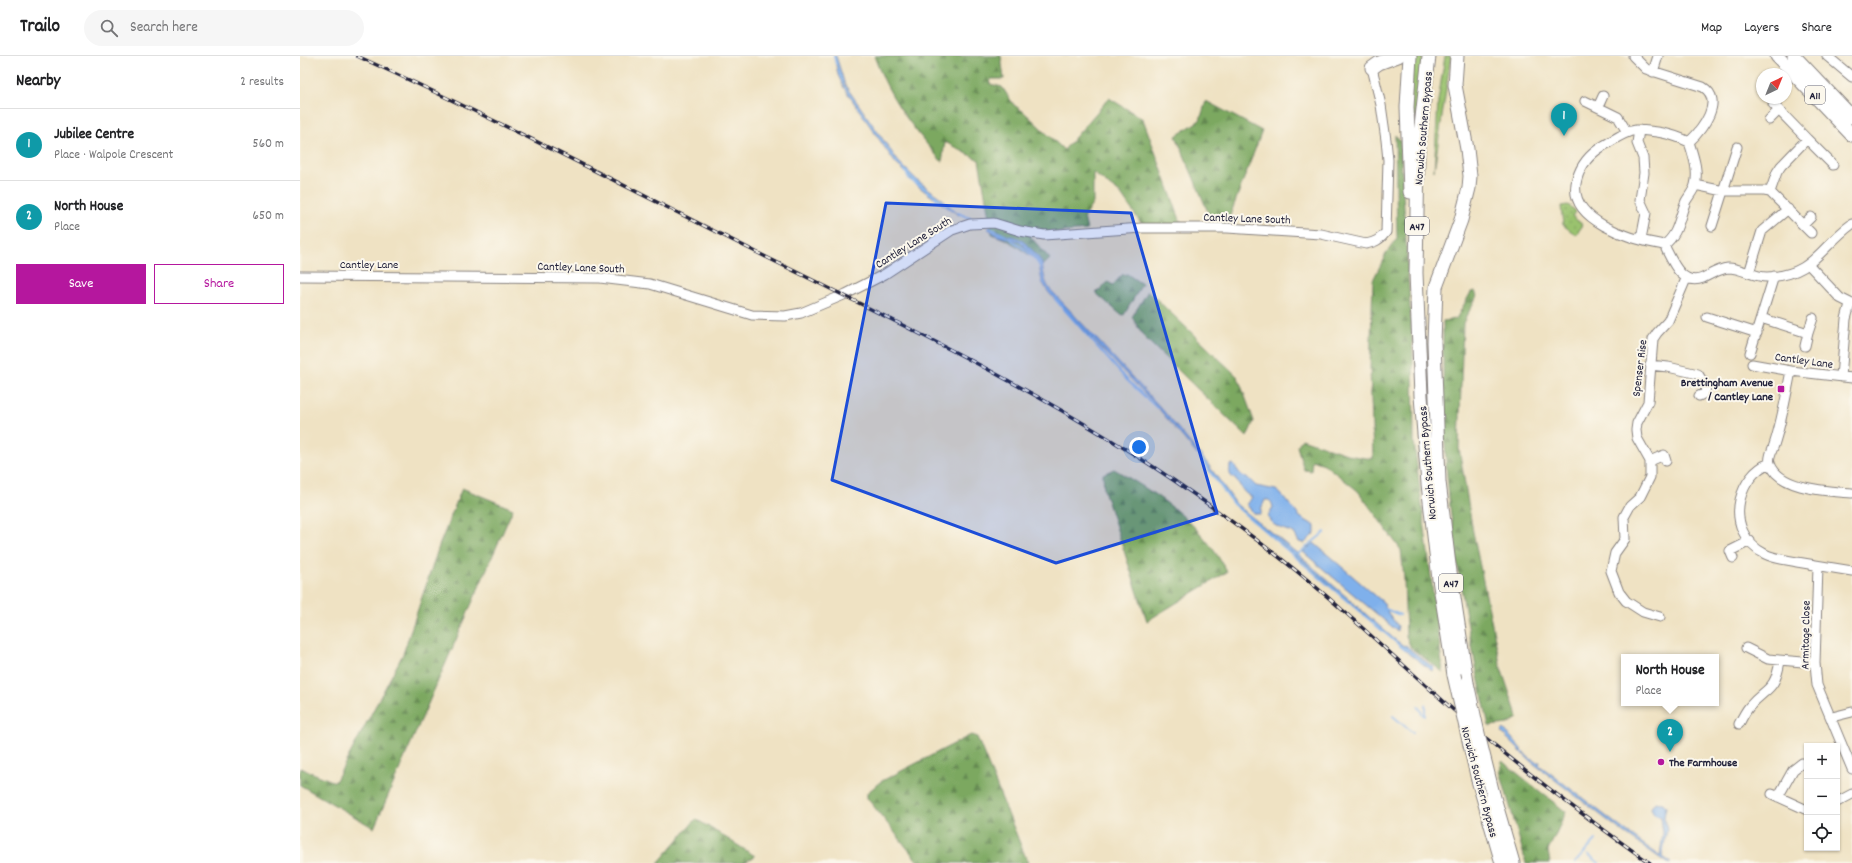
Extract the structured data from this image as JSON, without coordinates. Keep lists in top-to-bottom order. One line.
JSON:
{"streets":{"highway":["A11","Norwich Southern Bypass","A47"],"street":["Cantley Lane South","Cantley Lane","Spenser Rise","Armitage Close"]},"crossings":[["Norwich Southern Bypass","A47"],["Cantley Lane South","Cantley Lane"]],"places":{"transit":["Brettingham Avenue / Cantley Lane"],"other":["The Farmhouse"]},"north":"top right","page":{"header":"Trailo","search":"Search here","nav":["Map","Layers","Share"],"heading":["Nearby","2 results"],"pins":["1","2"],"list":[{"mark":"1","name":"Jubilee Centre","note":"Place · Walpole Crescent","value":"560 m"},{"mark":"2","name":"North House","note":"Place","value":"650 m"}],"buttons":["Save","Share"],"popup":["North House","Place"],"map_buttons":["+","−"]}}
